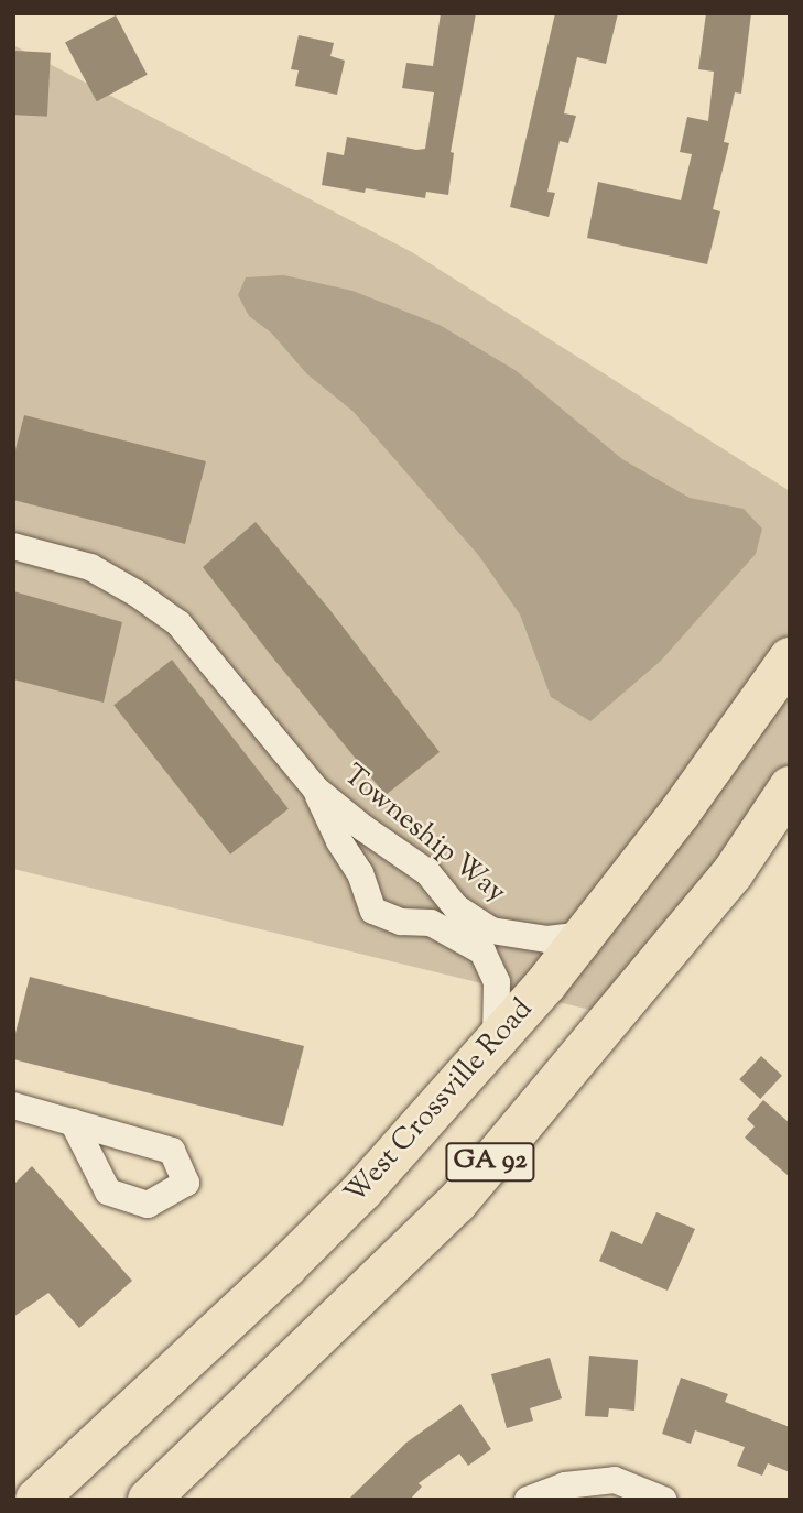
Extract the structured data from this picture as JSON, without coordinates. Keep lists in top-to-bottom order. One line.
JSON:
{"streets":{"main road":["West Crossville Road","GA 92"],"street":["Towneship Way"]}}
